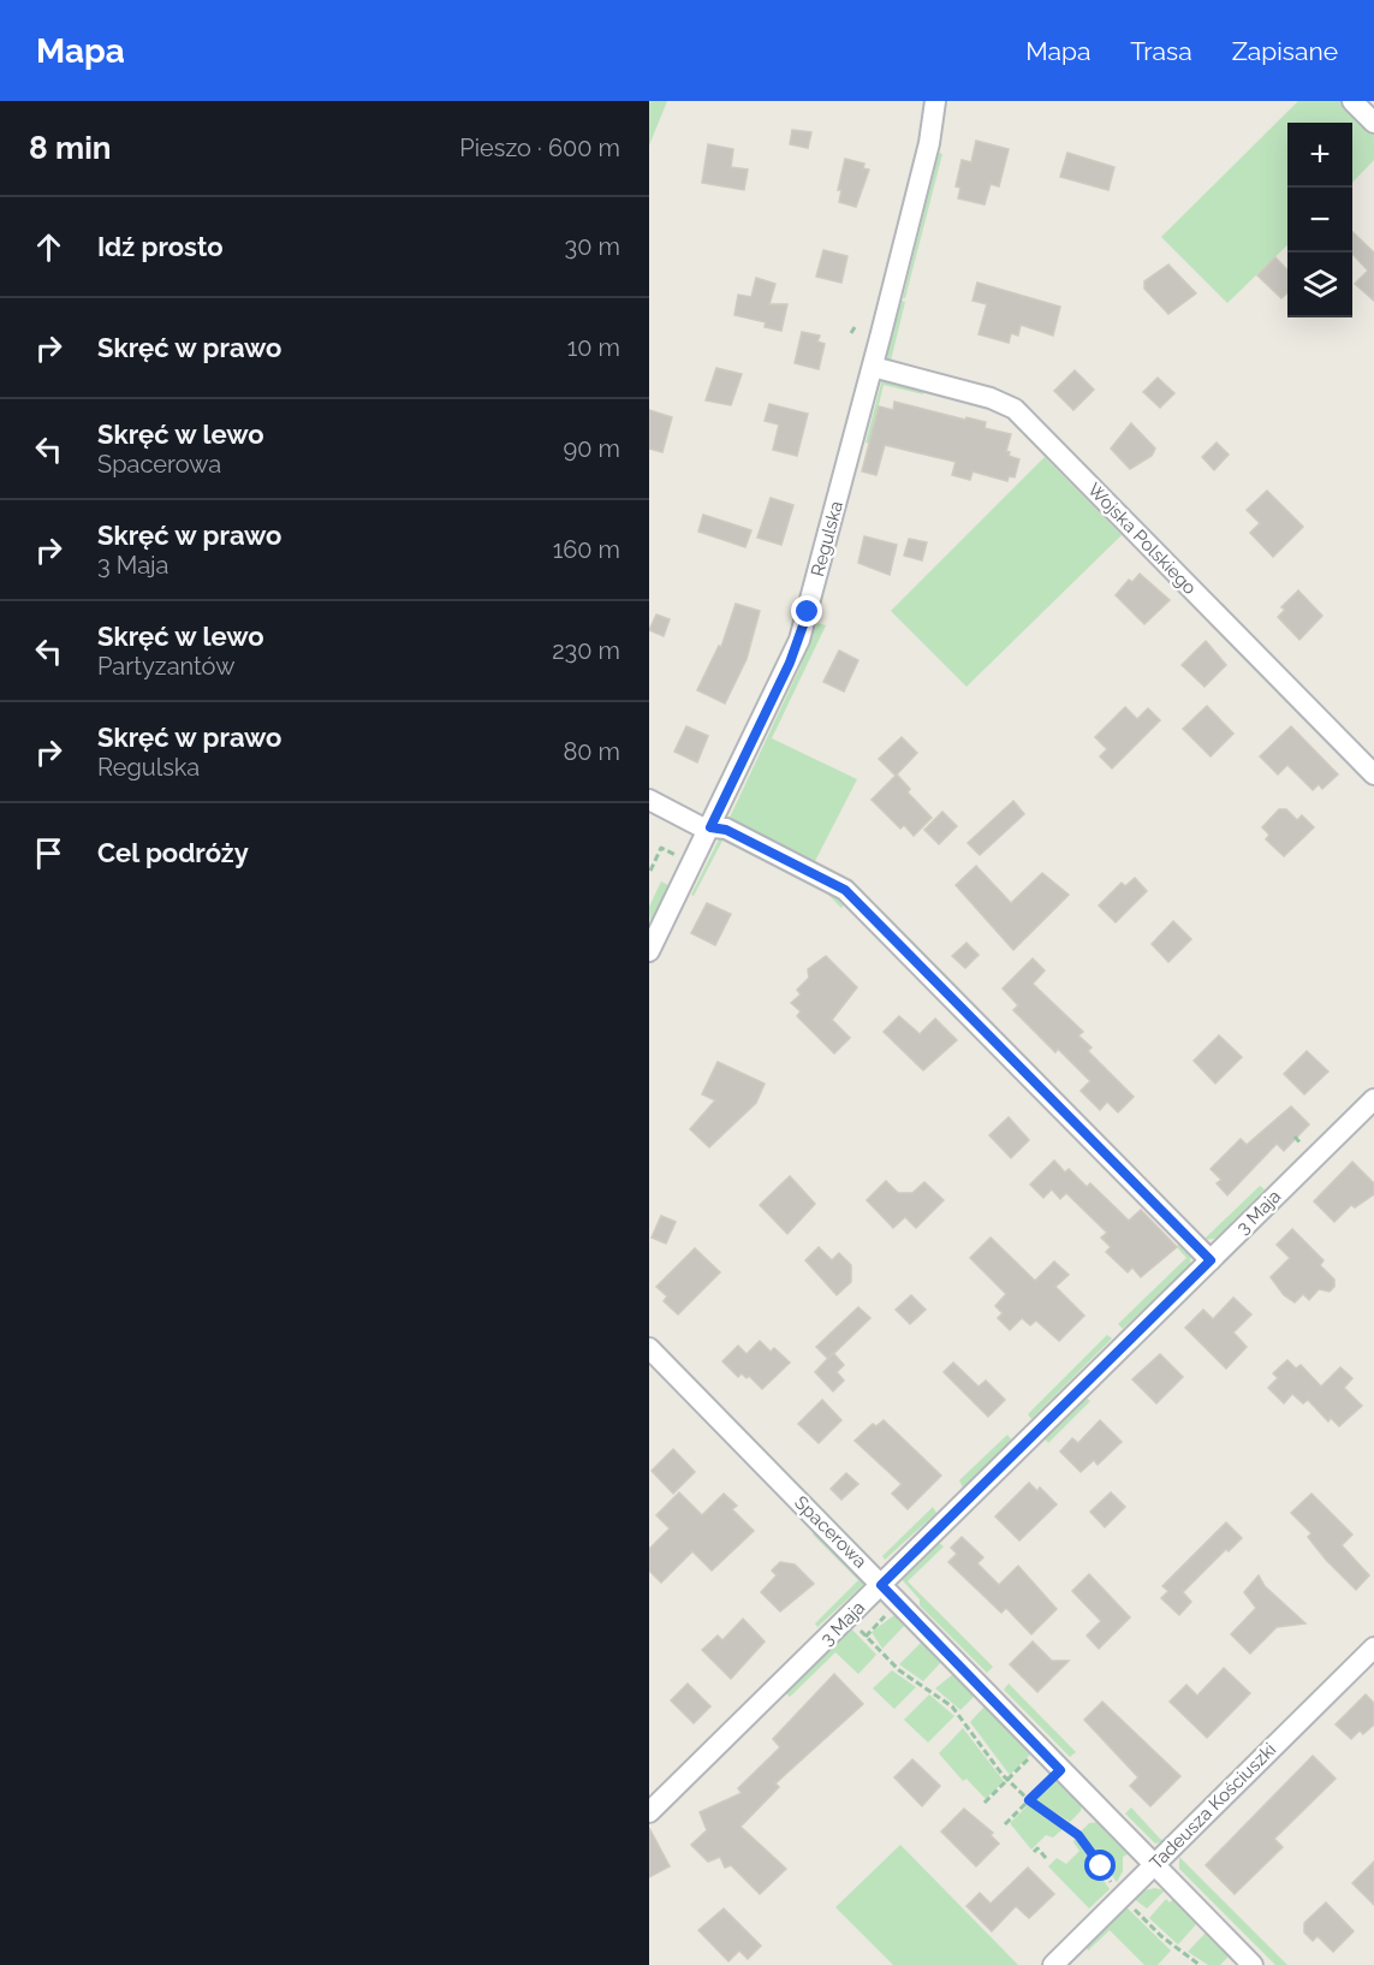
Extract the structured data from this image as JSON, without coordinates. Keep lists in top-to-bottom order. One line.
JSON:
{"streets":{"street":["Regulska","Wojska Polskiego","3 Maja","Spacerowa","Tadeusza Kościuszki"]},"crossings":[["Regulska","Wojska Polskiego"],["3 Maja","Spacerowa"],["Spacerowa","Tadeusza Kościuszki"]],"page":{"header":"Mapa","nav":["Mapa","Trasa","Zapisane"],"heading":["8 min","Pieszo · 600 m"],"map_buttons":["+","−"],"list":[["Idź prosto","30 m"],["Skręć w prawo","10 m"],["Skręć w lewo","Spacerowa","90 m"],["Skręć w prawo","3 Maja","160 m"],["Skręć w lewo","Partyzantów","230 m"],["Skręć w prawo","Regulska","80 m"],"Cel podróży"]}}
